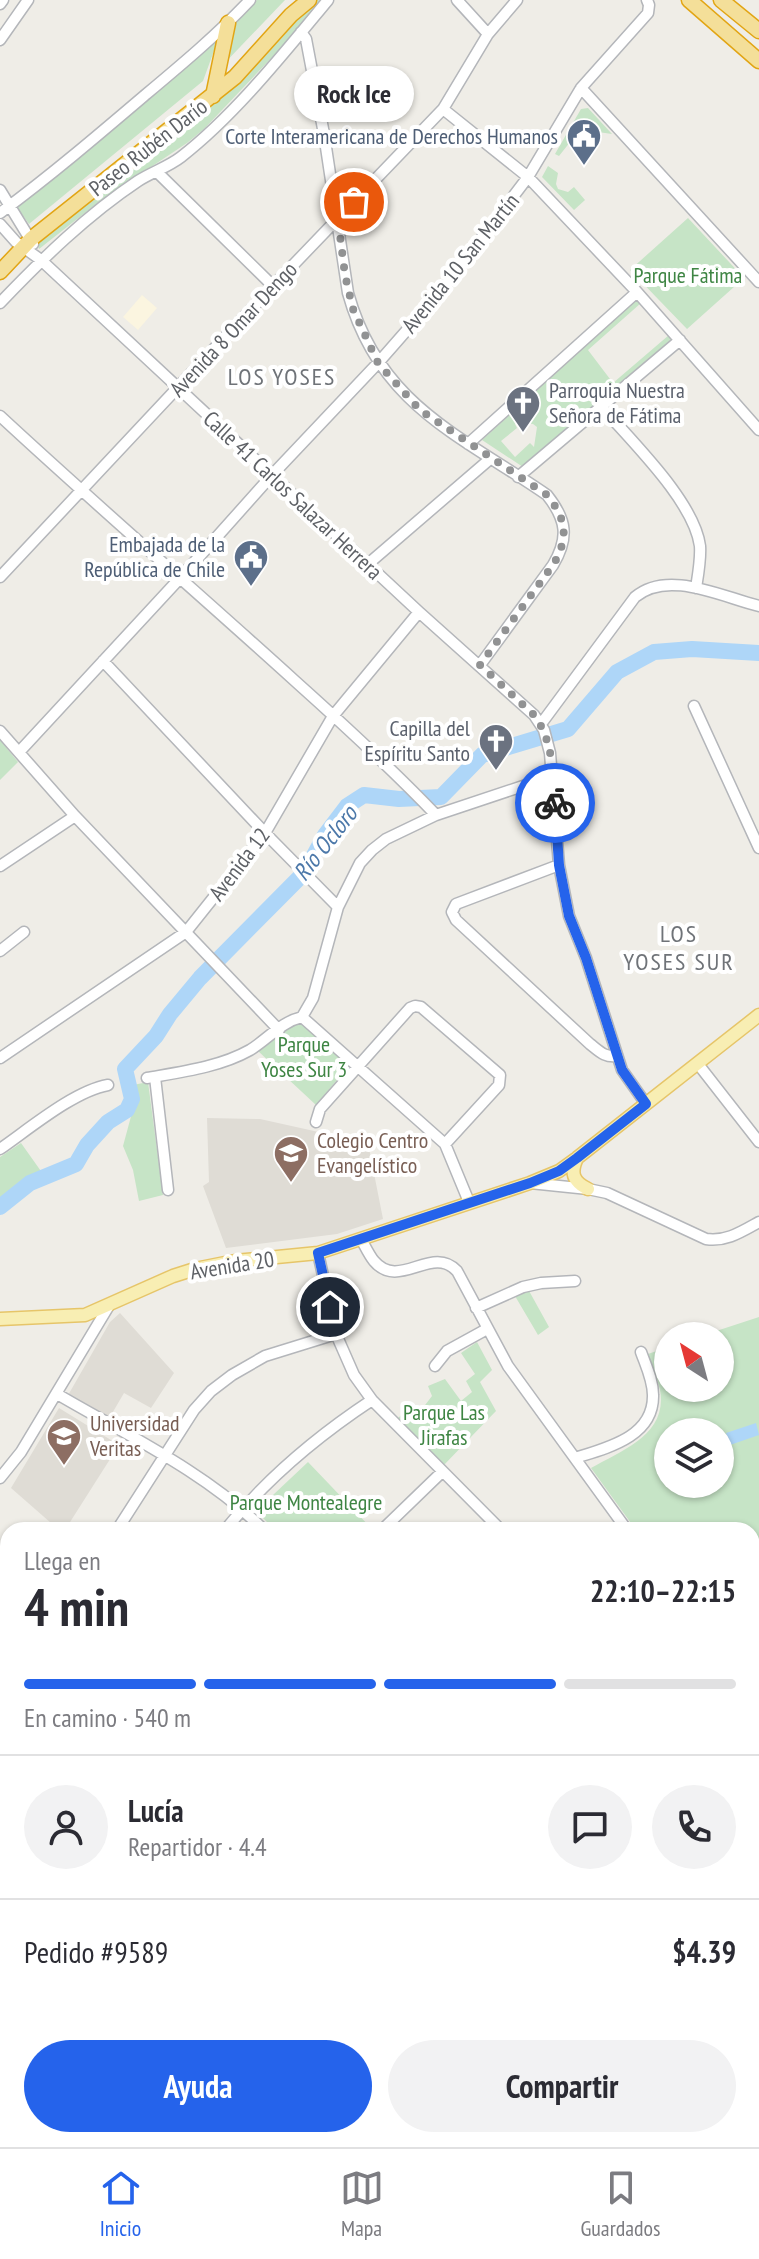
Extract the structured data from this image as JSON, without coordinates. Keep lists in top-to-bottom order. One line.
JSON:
{"streets":{"highway":["Paseo Rubén Darío"],"main road":["Avenida 20"],"street":["Avenida 10 San Martín","Avenida 8 Omar Dengo","Calle 41 Carlos Salazar Herrera","Avenida 12"]},"crossings":[["Avenida 10 San Martín","Calle 41 Carlos Salazar Herrera"],["Avenida 8 Omar Dengo","Calle 41 Carlos Salazar Herrera"],["Calle 41 Carlos Salazar Herrera","Avenida 12"]],"districts":["LOS YOSES","LOS YOSES SUR"],"water":["Río Ocloro"],"parks":["Parque Fátima","Parque Yoses Sur 3","Parque Las Jirafas","Parque Montealegre"],"places":{"public building":["Corte Interamericana de Derechos Humanos","Embajada de la República de Chile"],"other":["Rock Ice"],"church":["Parroquia Nuestra Señora de Fátima","Capilla del Espíritu Santo"],"school or university":["Colegio Centro Evangelístico","Universidad Veritas"]},"north":"top left","page":{"bubble":"Rock Ice","heading":["4 min","Llega en","22:10–22:15"],"panel":["Lucía","Repartidor · 4.4","Pedido #9589","$4.39"],"bar":"En camino · 540 m","buttons":["Ayuda","Compartir"],"tabs":["Inicio","Mapa","Guardados"]}}
